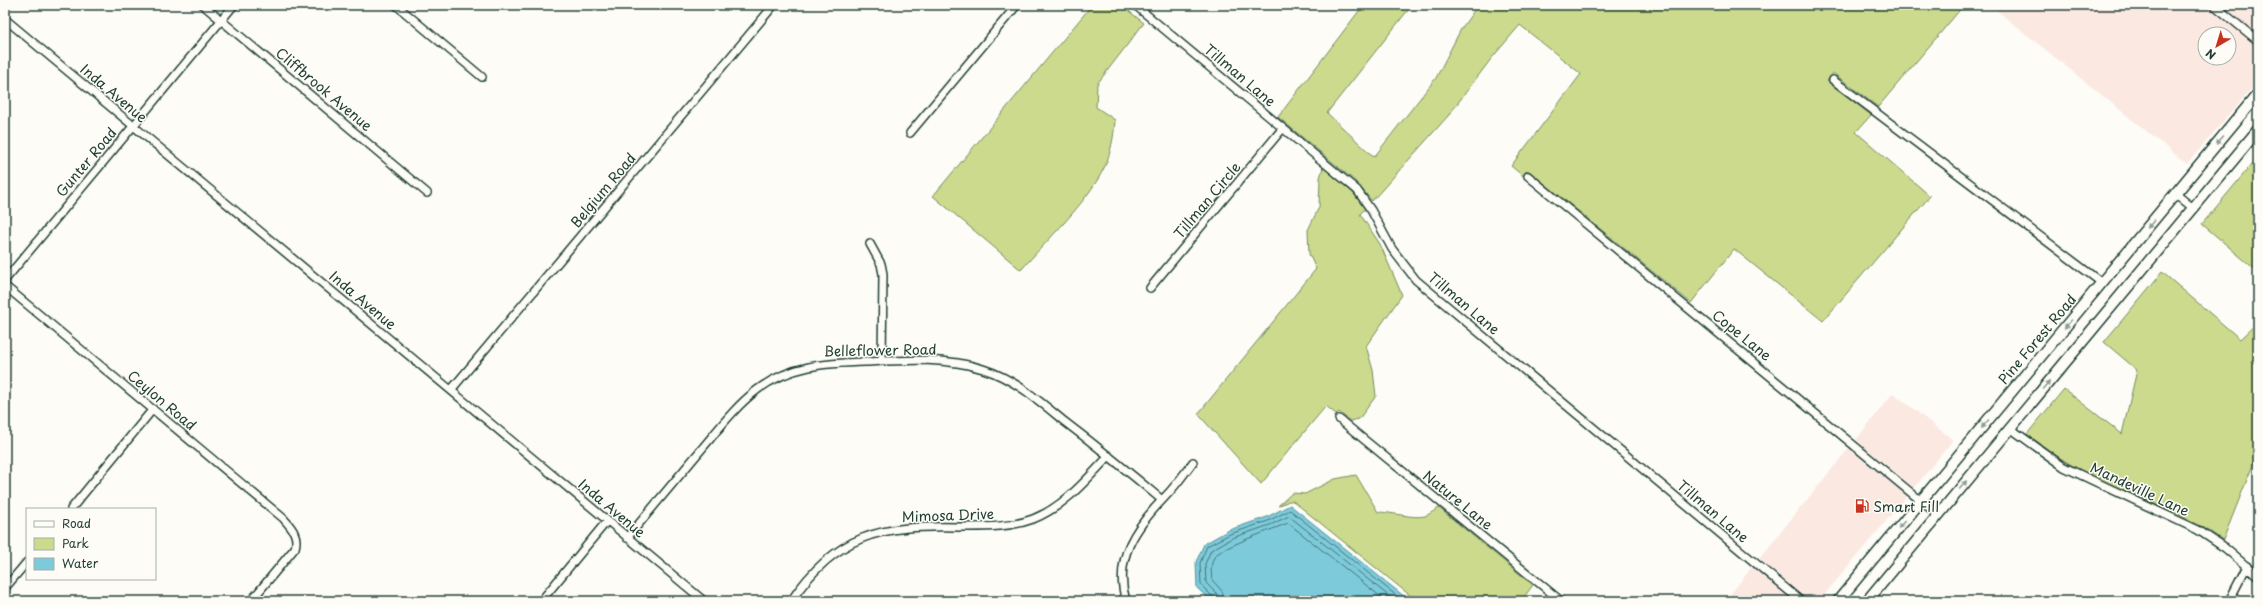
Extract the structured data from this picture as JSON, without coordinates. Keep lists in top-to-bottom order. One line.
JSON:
{"streets":{"main road":["Pine Forest Road"],"street":["Tillman Lane","Cliffbrook Avenue","Inda Avenue","Gunter Road","Belgium Road","Tillman Circle","Cope Lane","Belleflower Road","Ceylon Road","Mandeville Lane","Nature Lane","Mimosa Drive"]},"crossings":[["Tillman Lane","Tillman Circle"],["Cliffbrook Avenue","Gunter Road"],["Inda Avenue","Gunter Road"],["Inda Avenue","Belgium Road"],["Inda Avenue","Belleflower Road"],["Cope Lane","Pine Forest Road"],["Belleflower Road","Mimosa Drive"]],"places":{"fuel station":["Smart Fill"]},"legend":["Road","Park","Water"],"north":"bottom left"}
